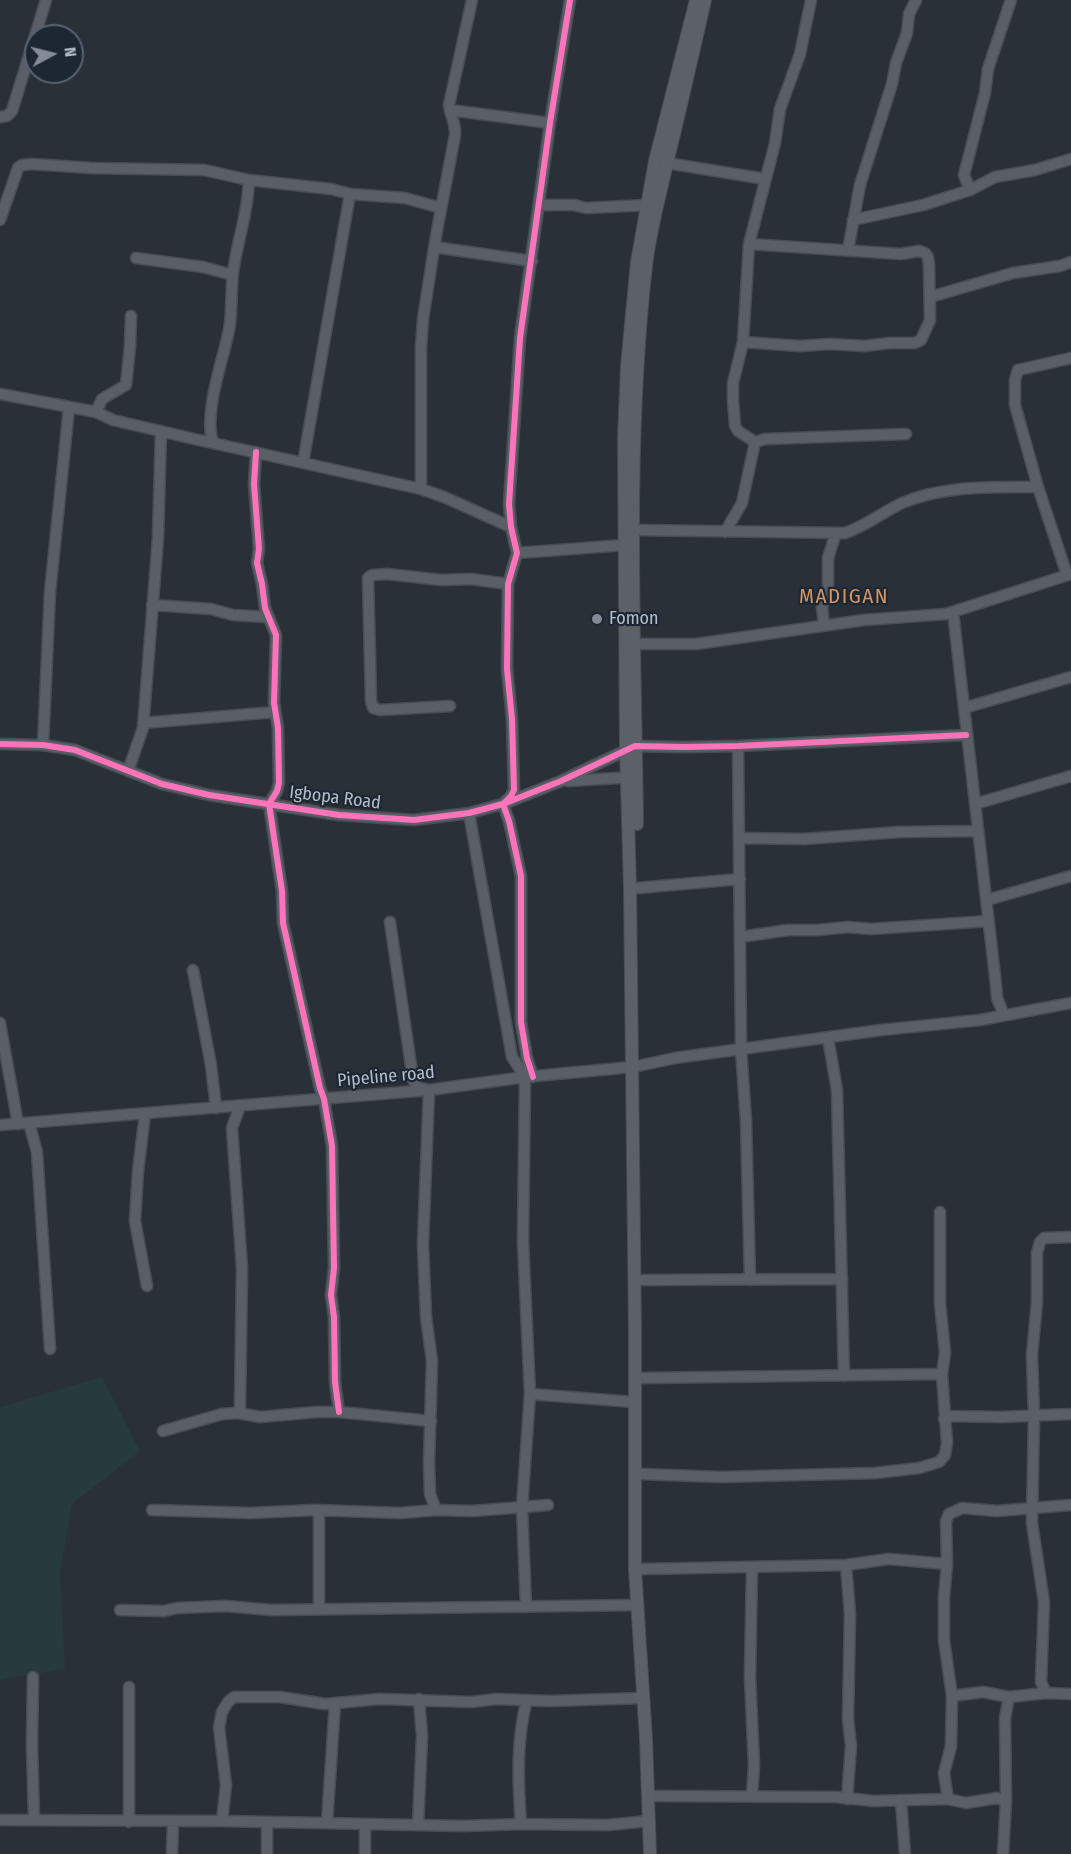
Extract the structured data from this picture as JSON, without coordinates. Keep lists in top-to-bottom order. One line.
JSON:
{"streets":{"street":["Igbopa Road","Pipeline road"]},"districts":["MADIGAN"],"places":["Fomon"],"north":"right"}
